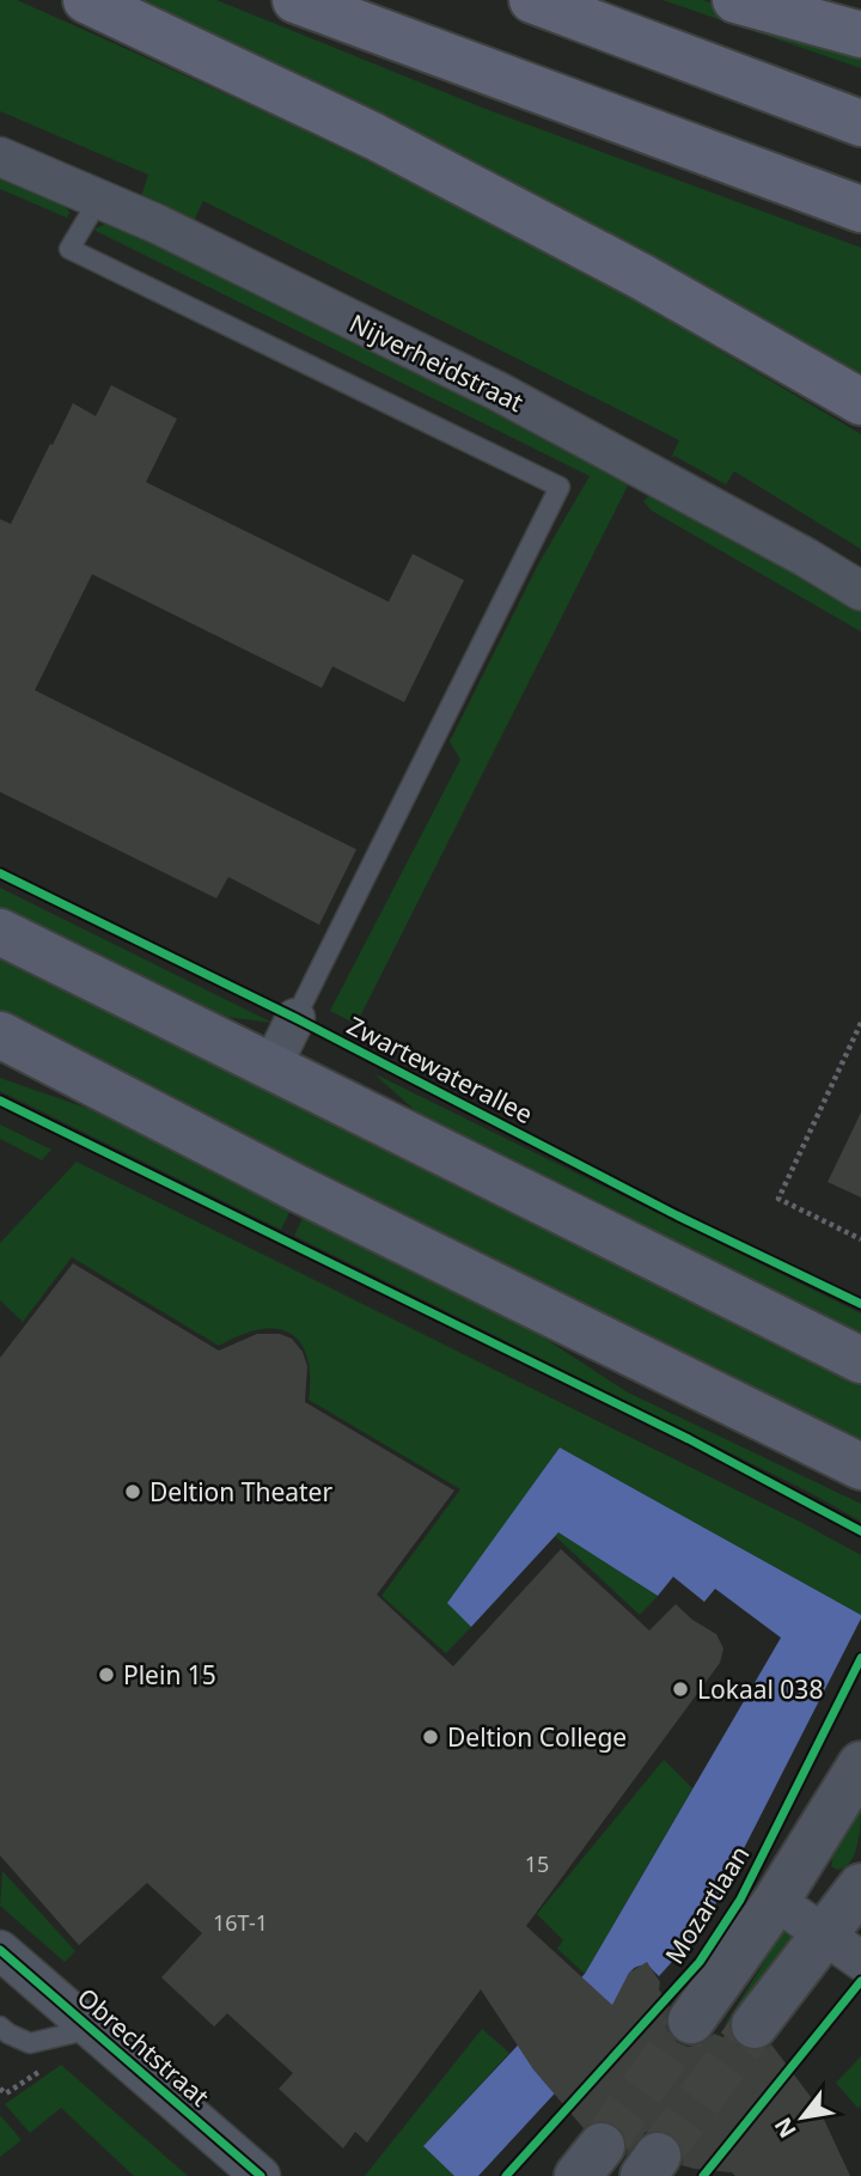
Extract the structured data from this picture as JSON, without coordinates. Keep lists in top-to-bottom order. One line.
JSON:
{"streets":{"street":["Nijverheidstraat","Mozartlaan","Obrechtstraat"],"cycle path":["Zwartewaterallee"]},"places":["Deltion Theater","Plein 15","Lokaal 038","Deltion College"],"house_numbers":["15","16T-1"],"north":"bottom left"}
